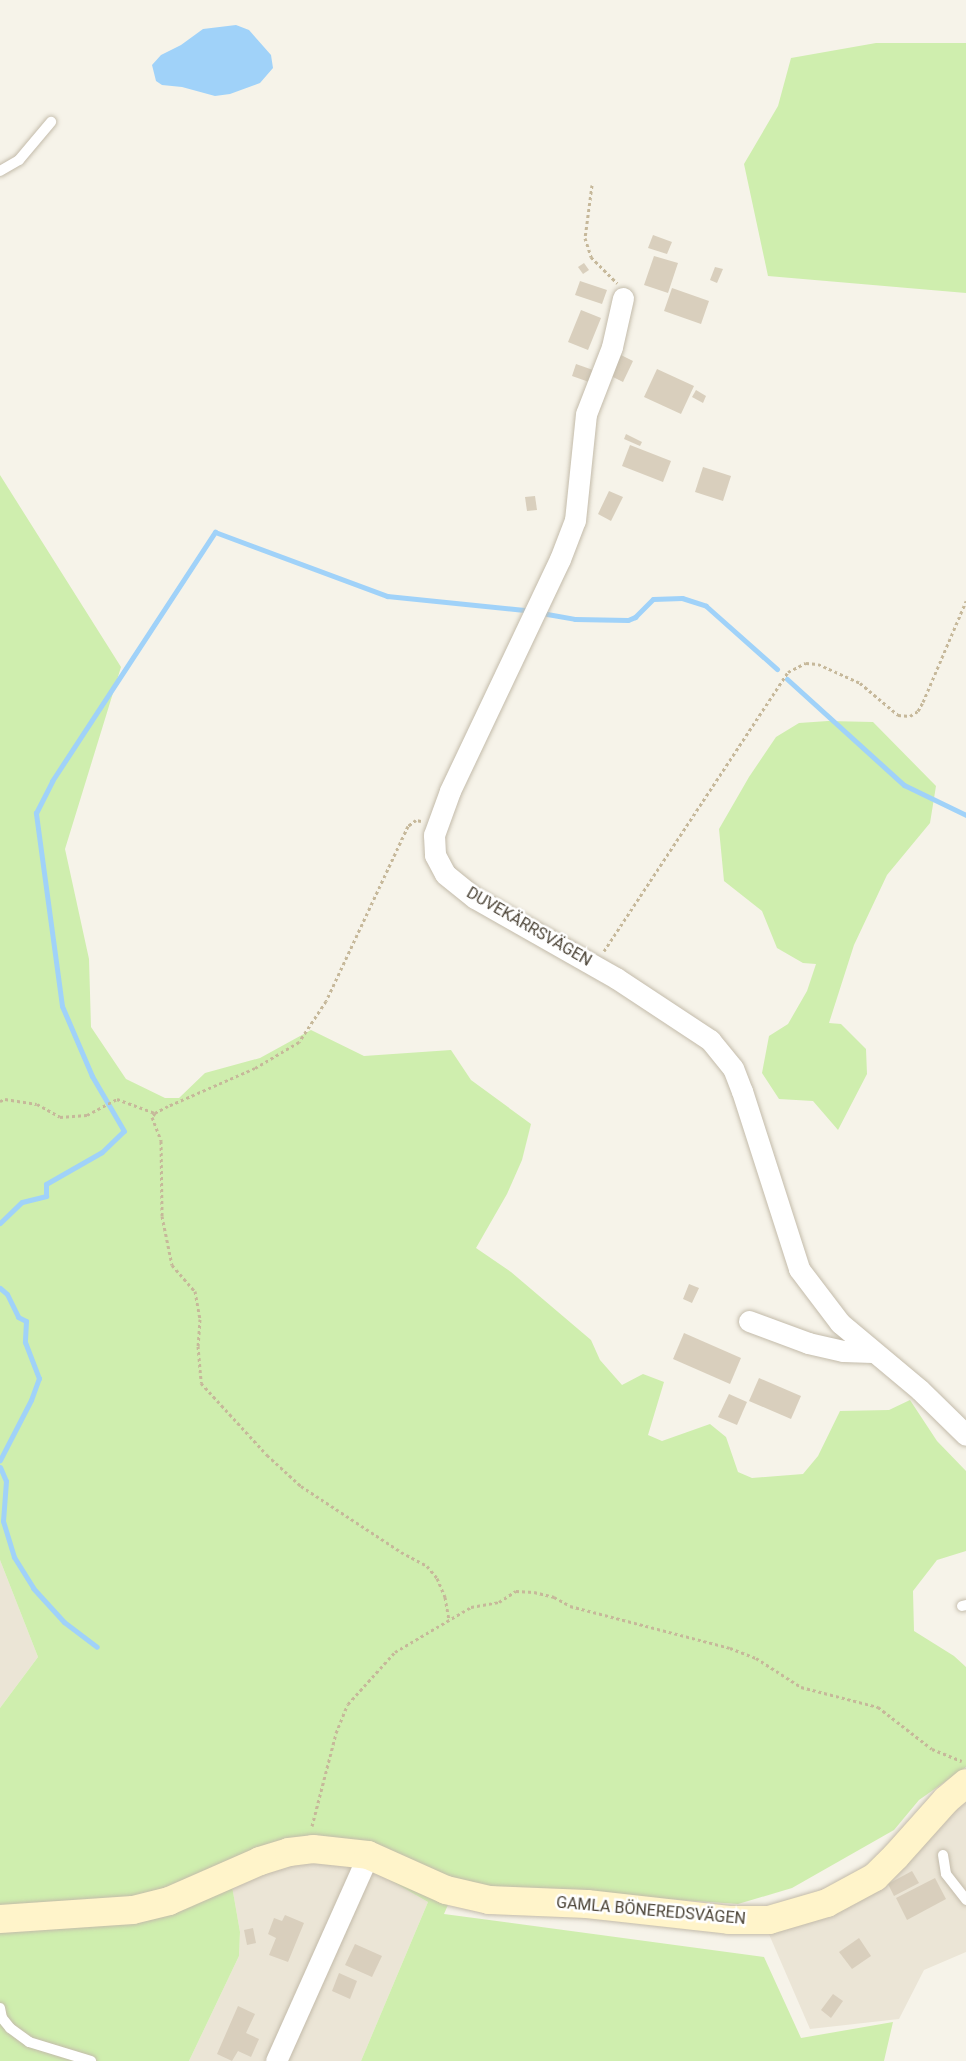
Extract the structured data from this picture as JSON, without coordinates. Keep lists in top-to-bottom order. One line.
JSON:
{"streets":{"street":["DUVEKÄRRSVÄGEN","GAMLA BÖNEREDSVÄGEN"]}}
